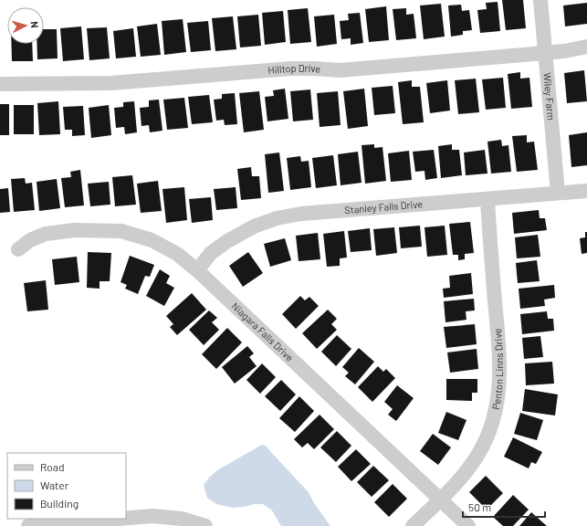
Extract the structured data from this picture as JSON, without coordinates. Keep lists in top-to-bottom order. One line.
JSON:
{"streets":{"street":["Hilltop Drive","Wiley Farm","Stanley Falls Drive","Niagara Falls Drive","Penton Linns Drive"]},"crossings":[["Hilltop Drive","Wiley Farm"],["Wiley Farm","Stanley Falls Drive"],["Stanley Falls Drive","Niagara Falls Drive"],["Stanley Falls Drive","Penton Linns Drive"],["Niagara Falls Drive","Penton Linns Drive"]],"legend":["Road","Water","Building"],"scale_bar":"50 m","north":"right"}
